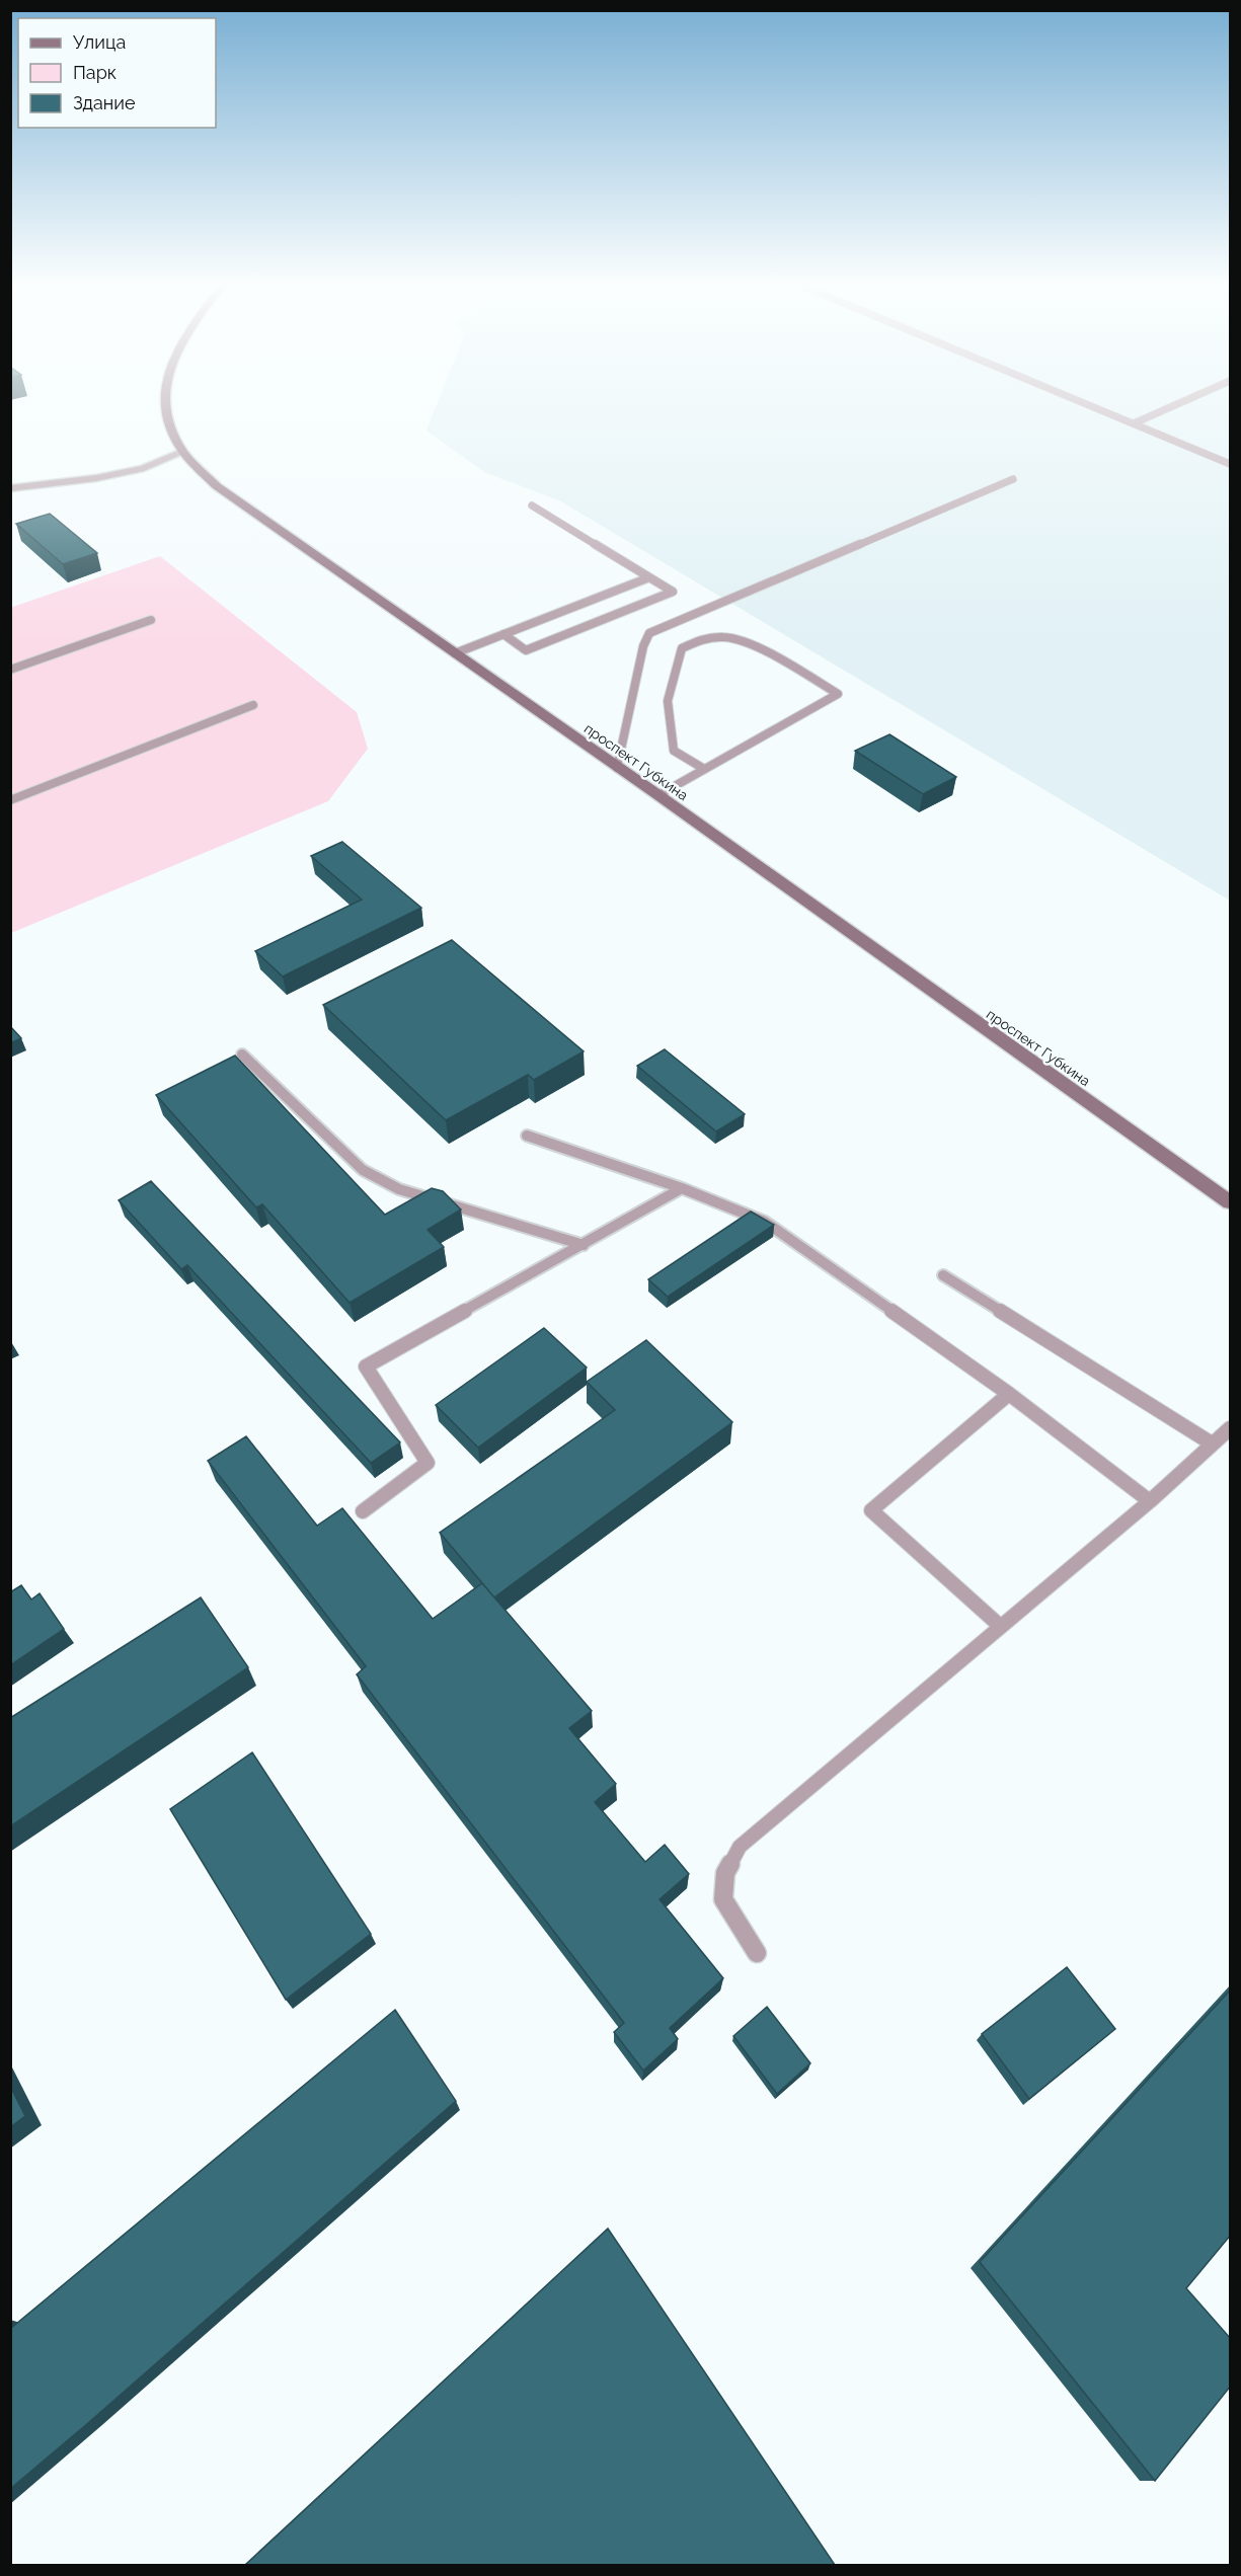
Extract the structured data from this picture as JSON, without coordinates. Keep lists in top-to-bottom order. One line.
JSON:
{"streets":{"street":["проспект Губкина"]},"legend":["Улица","Парк","Здание"]}
